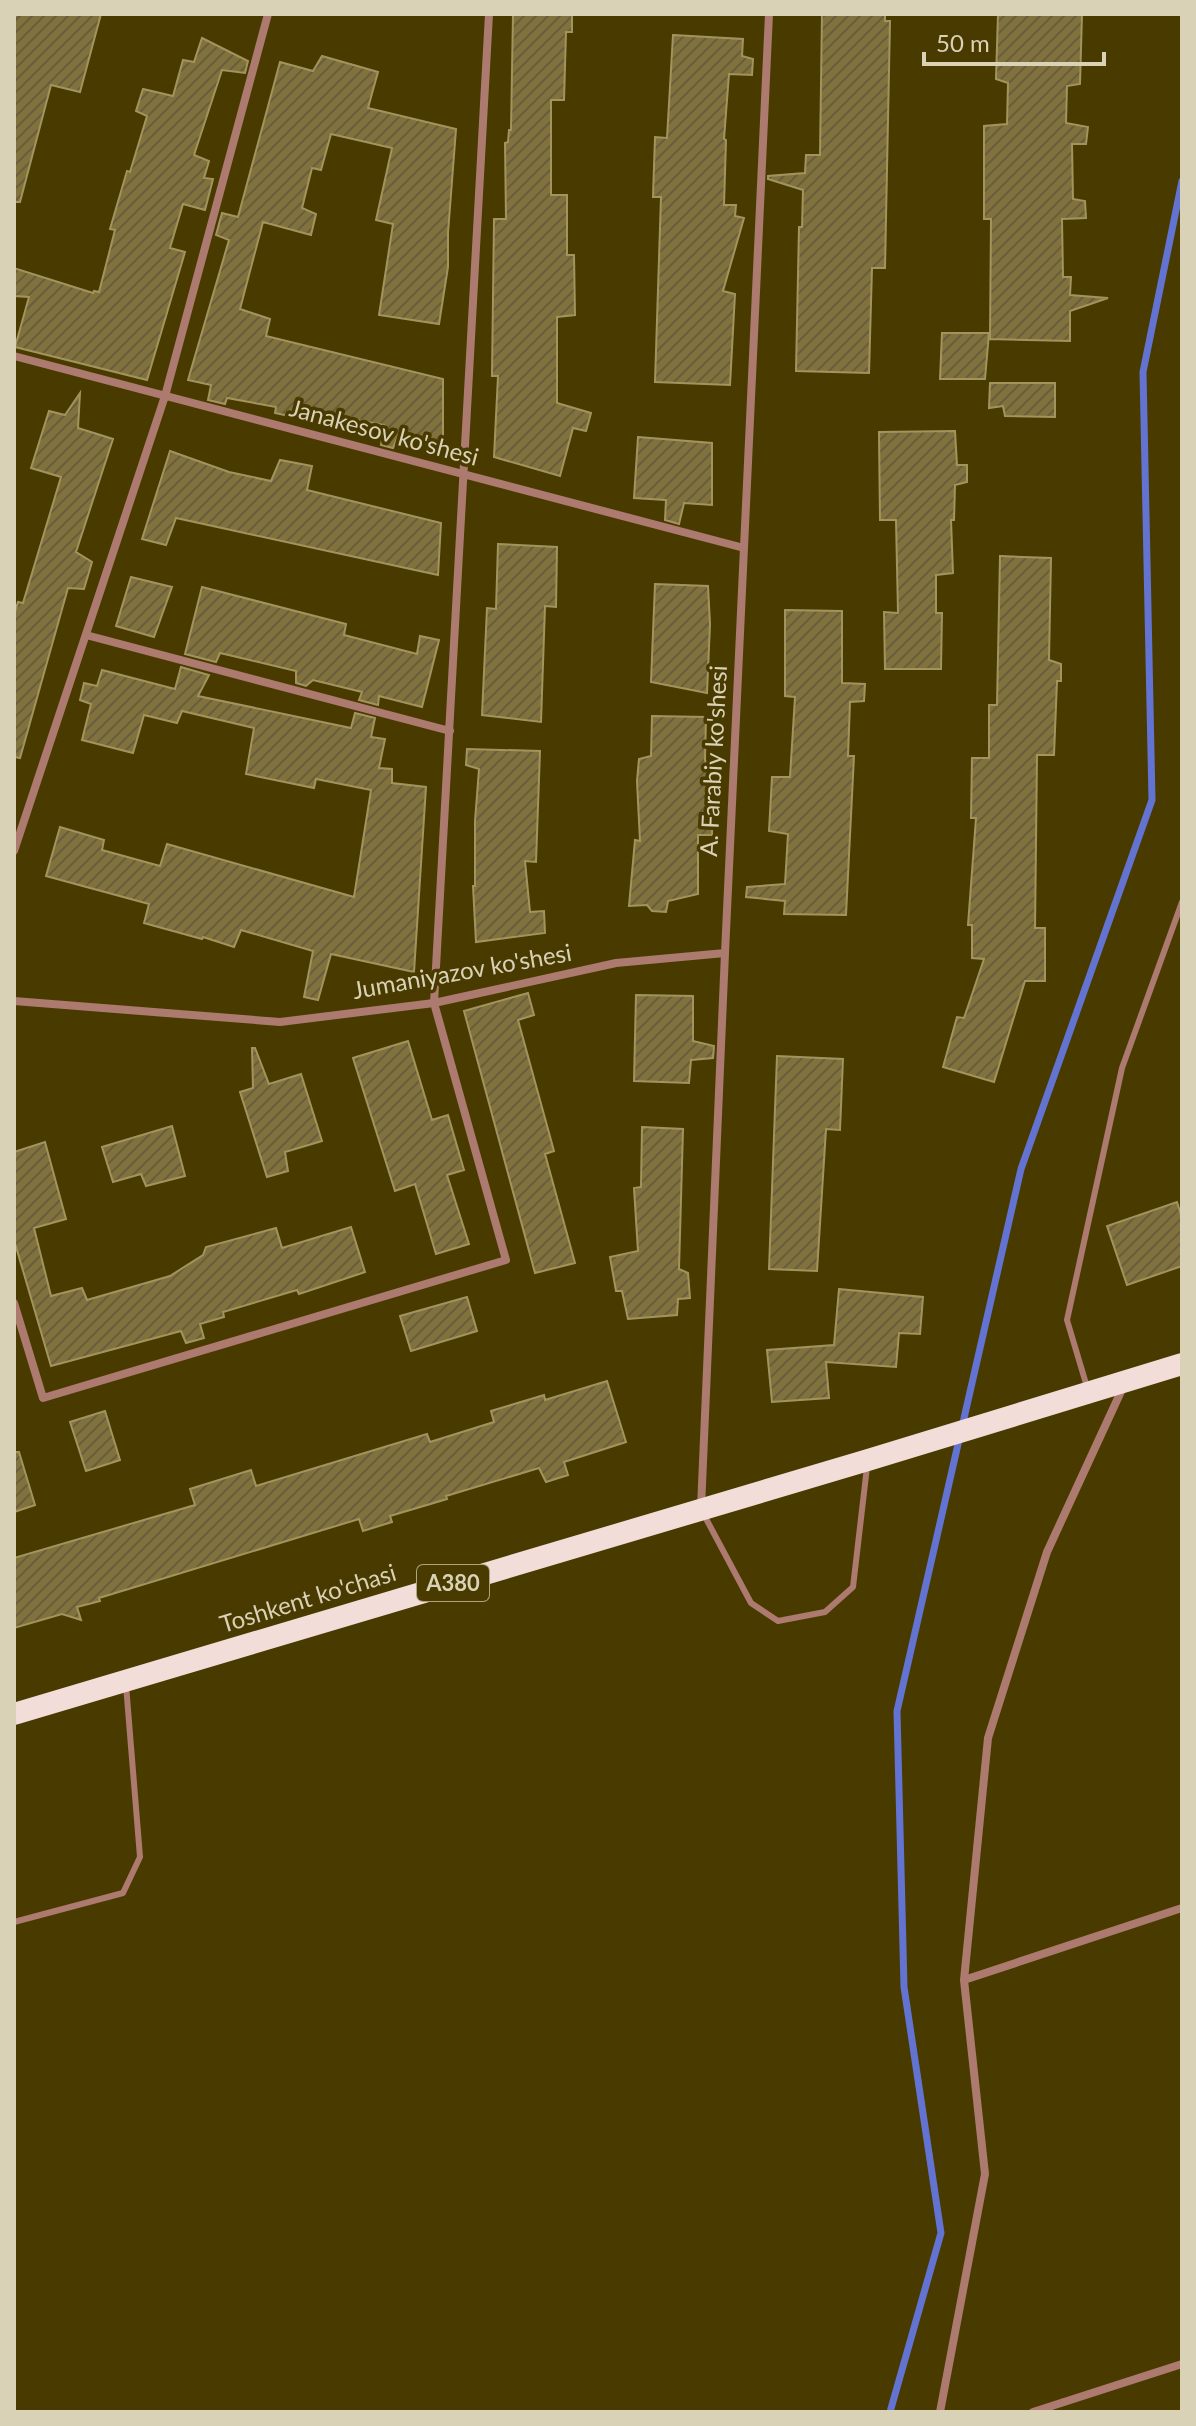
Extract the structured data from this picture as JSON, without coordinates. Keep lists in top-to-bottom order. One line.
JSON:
{"streets":{"highway":["A380","Toshkent ko'chasi"],"street":["Janakesov ko'shesi","A. Farabiy ko'shesi","Jumaniyazov ko'shesi"]},"crossings":[["Janakesov ko'shesi","A. Farabiy ko'shesi"],["A. Farabiy ko'shesi","Jumaniyazov ko'shesi"],["A. Farabiy ko'shesi","Toshkent ko'chasi"],["A380","Toshkent ko'chasi"]],"scale_bar":"50 m"}
